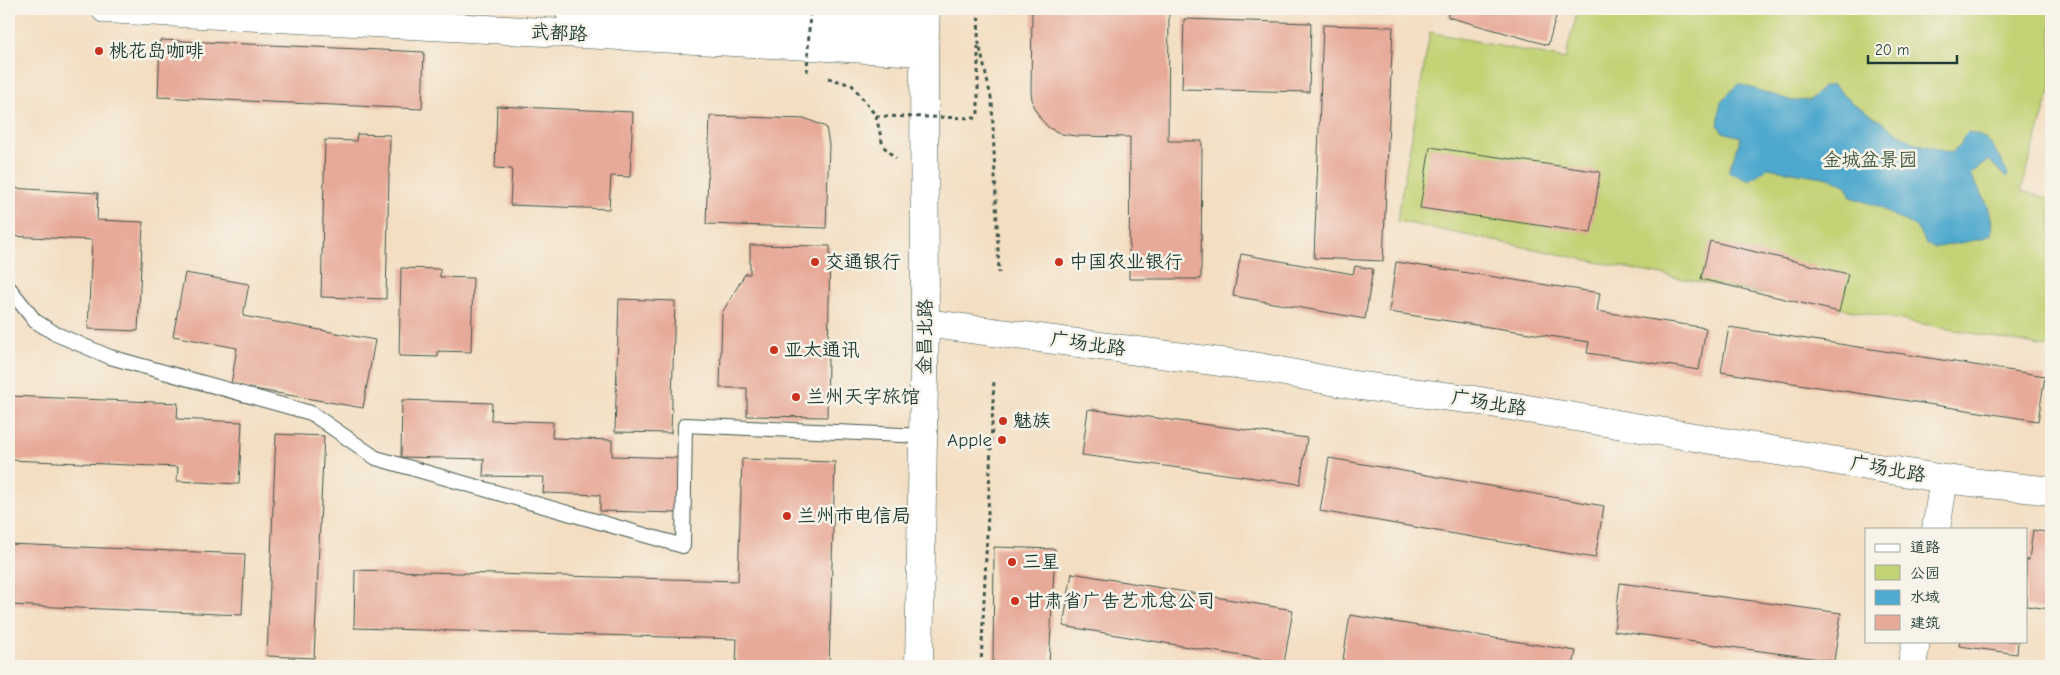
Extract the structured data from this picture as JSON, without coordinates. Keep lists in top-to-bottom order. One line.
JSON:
{"streets":{"main road":["武都路","金昌北路","广场北路"]},"crossings":[["武都路","金昌北路"],["金昌北路","广场北路"]],"parks":["金城盆景园"],"places":["桃花岛咖啡","交通银行","中国农业银行","亚太通讯","兰州天字旅馆","魅族","Apple","兰州市电信局","三星","甘肃省广告艺术总公司"],"legend":["道路","公园","水域","建筑"],"scale_bar":"20 m"}
